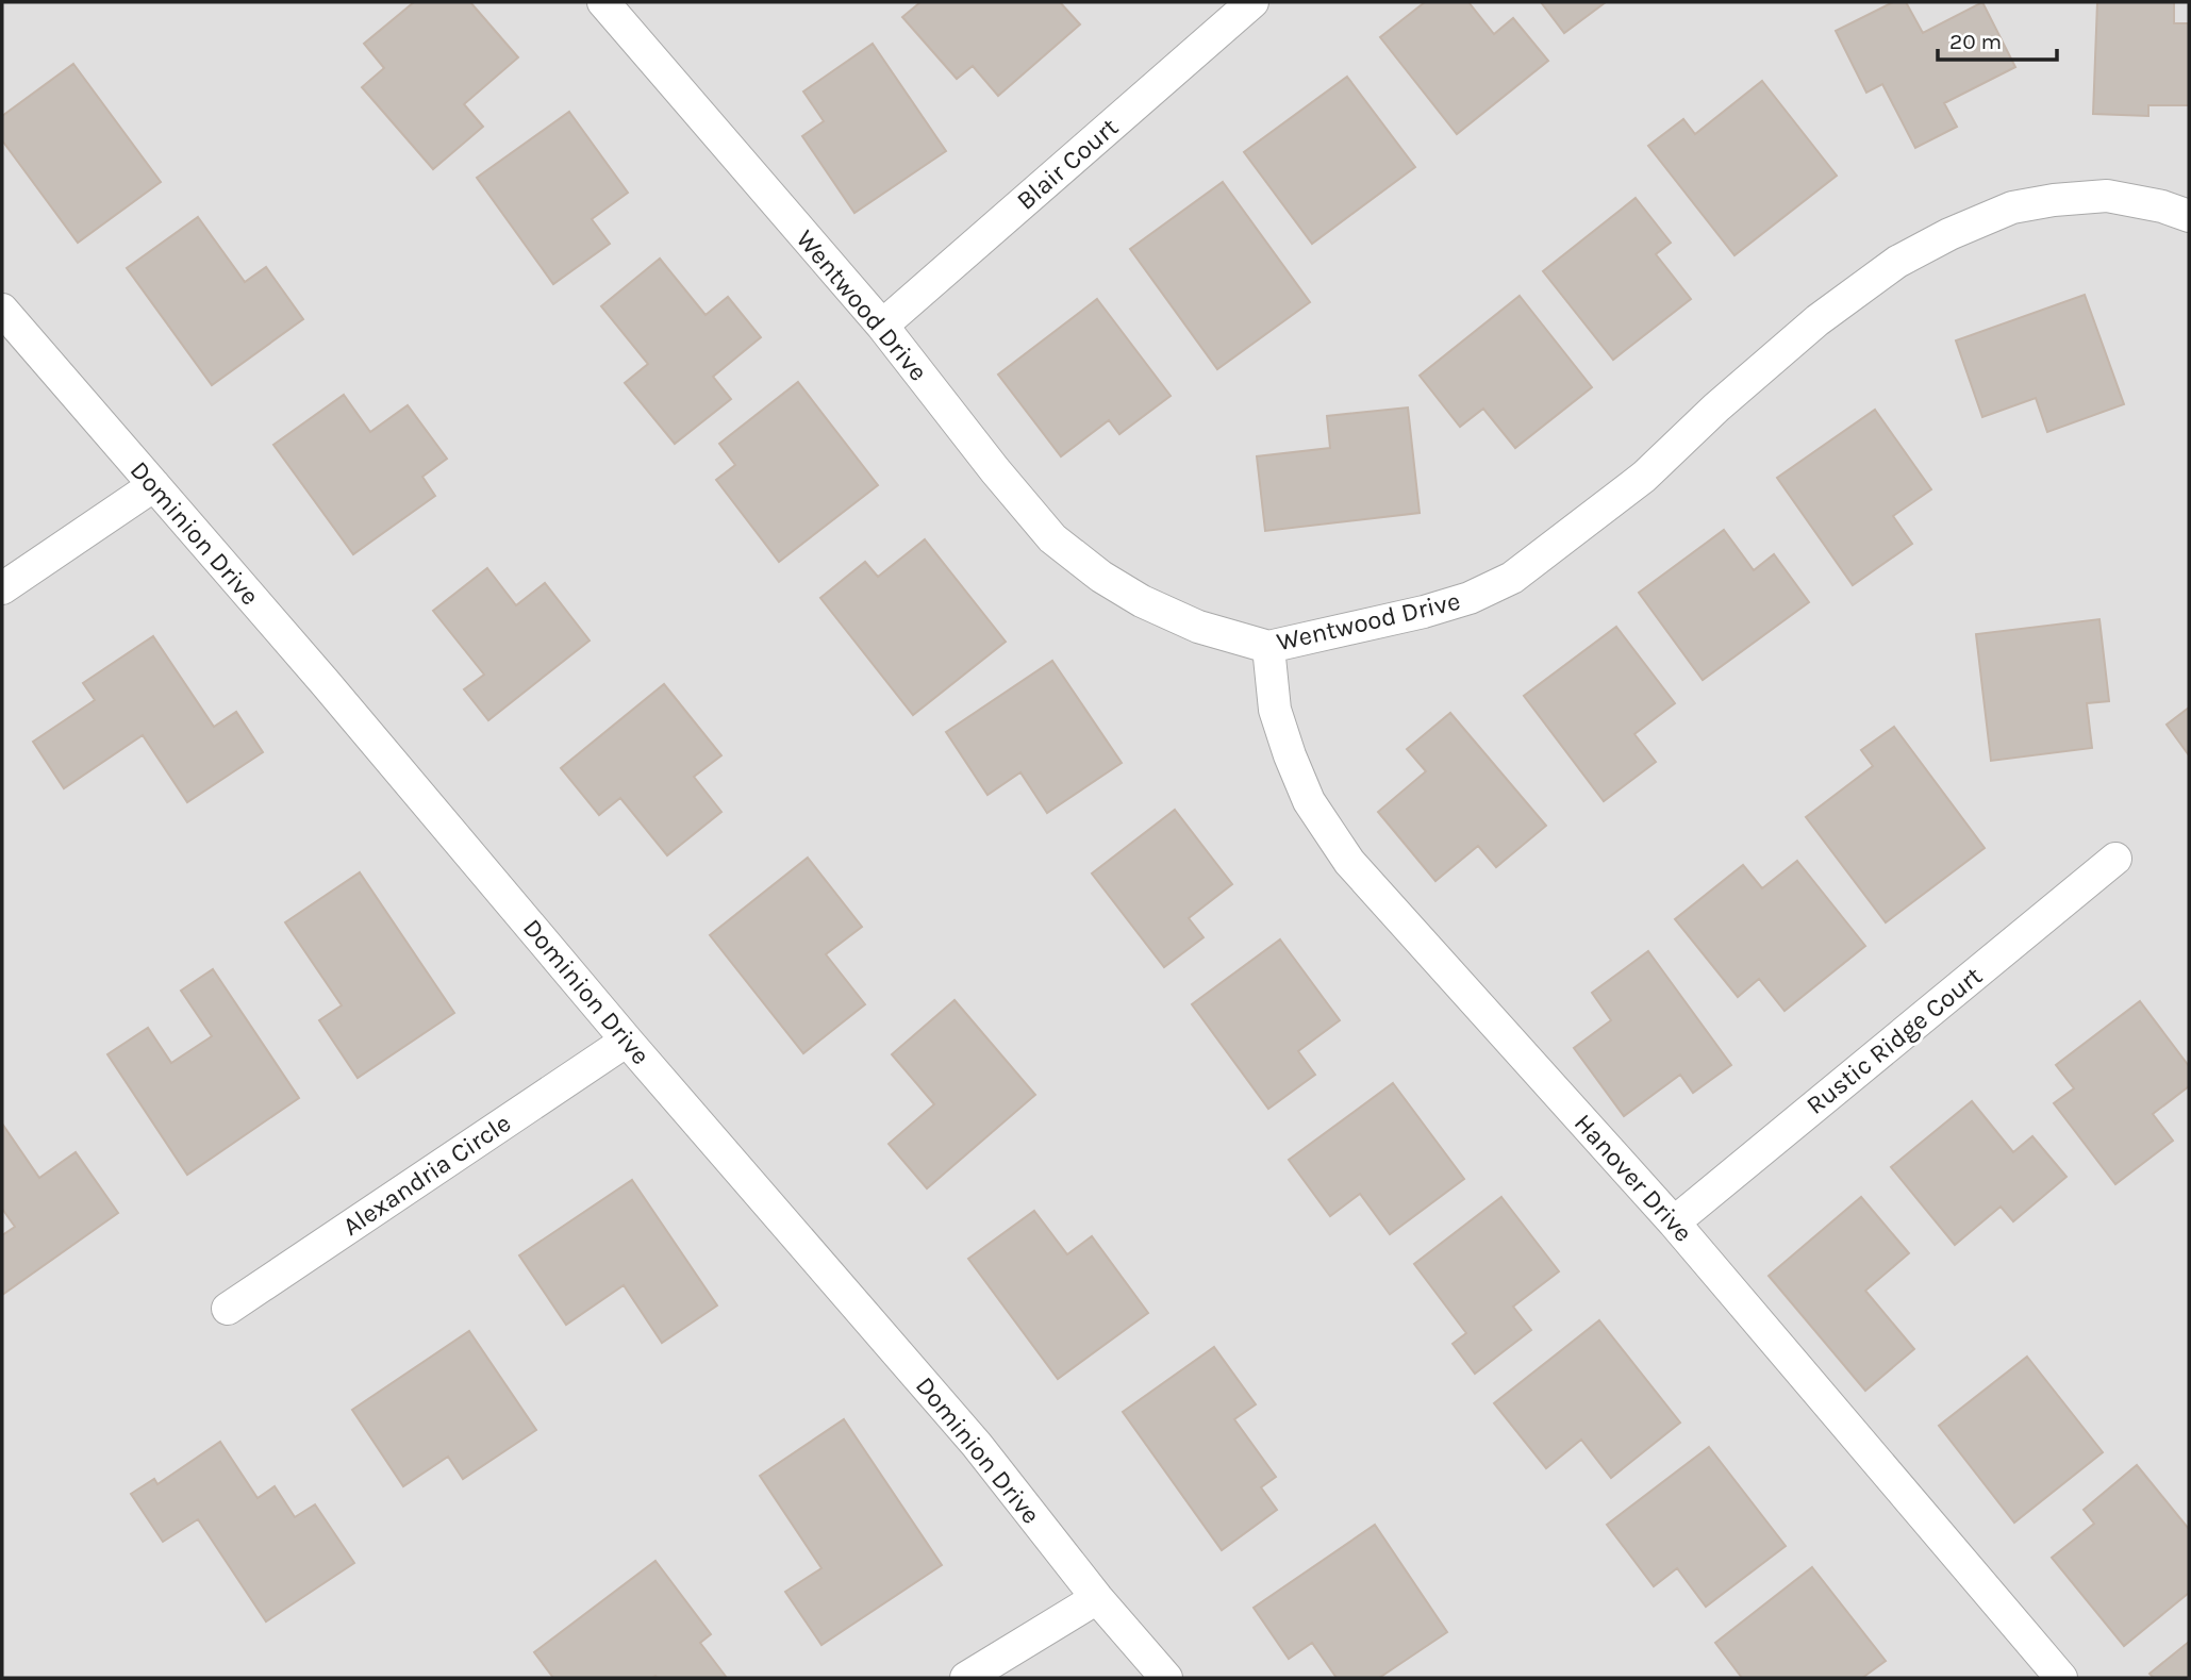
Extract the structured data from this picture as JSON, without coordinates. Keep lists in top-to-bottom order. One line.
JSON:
{"streets":{"street":["Blair Court","Wentwood Drive","Dominion Drive","Rustic Ridge Court","Alexandria Circle","Hanover Drive"]},"crossings":[["Blair Court","Wentwood Drive"],["Wentwood Drive","Hanover Drive"],["Dominion Drive","Alexandria Circle"],["Rustic Ridge Court","Hanover Drive"]],"scale_bar":"20 m"}
